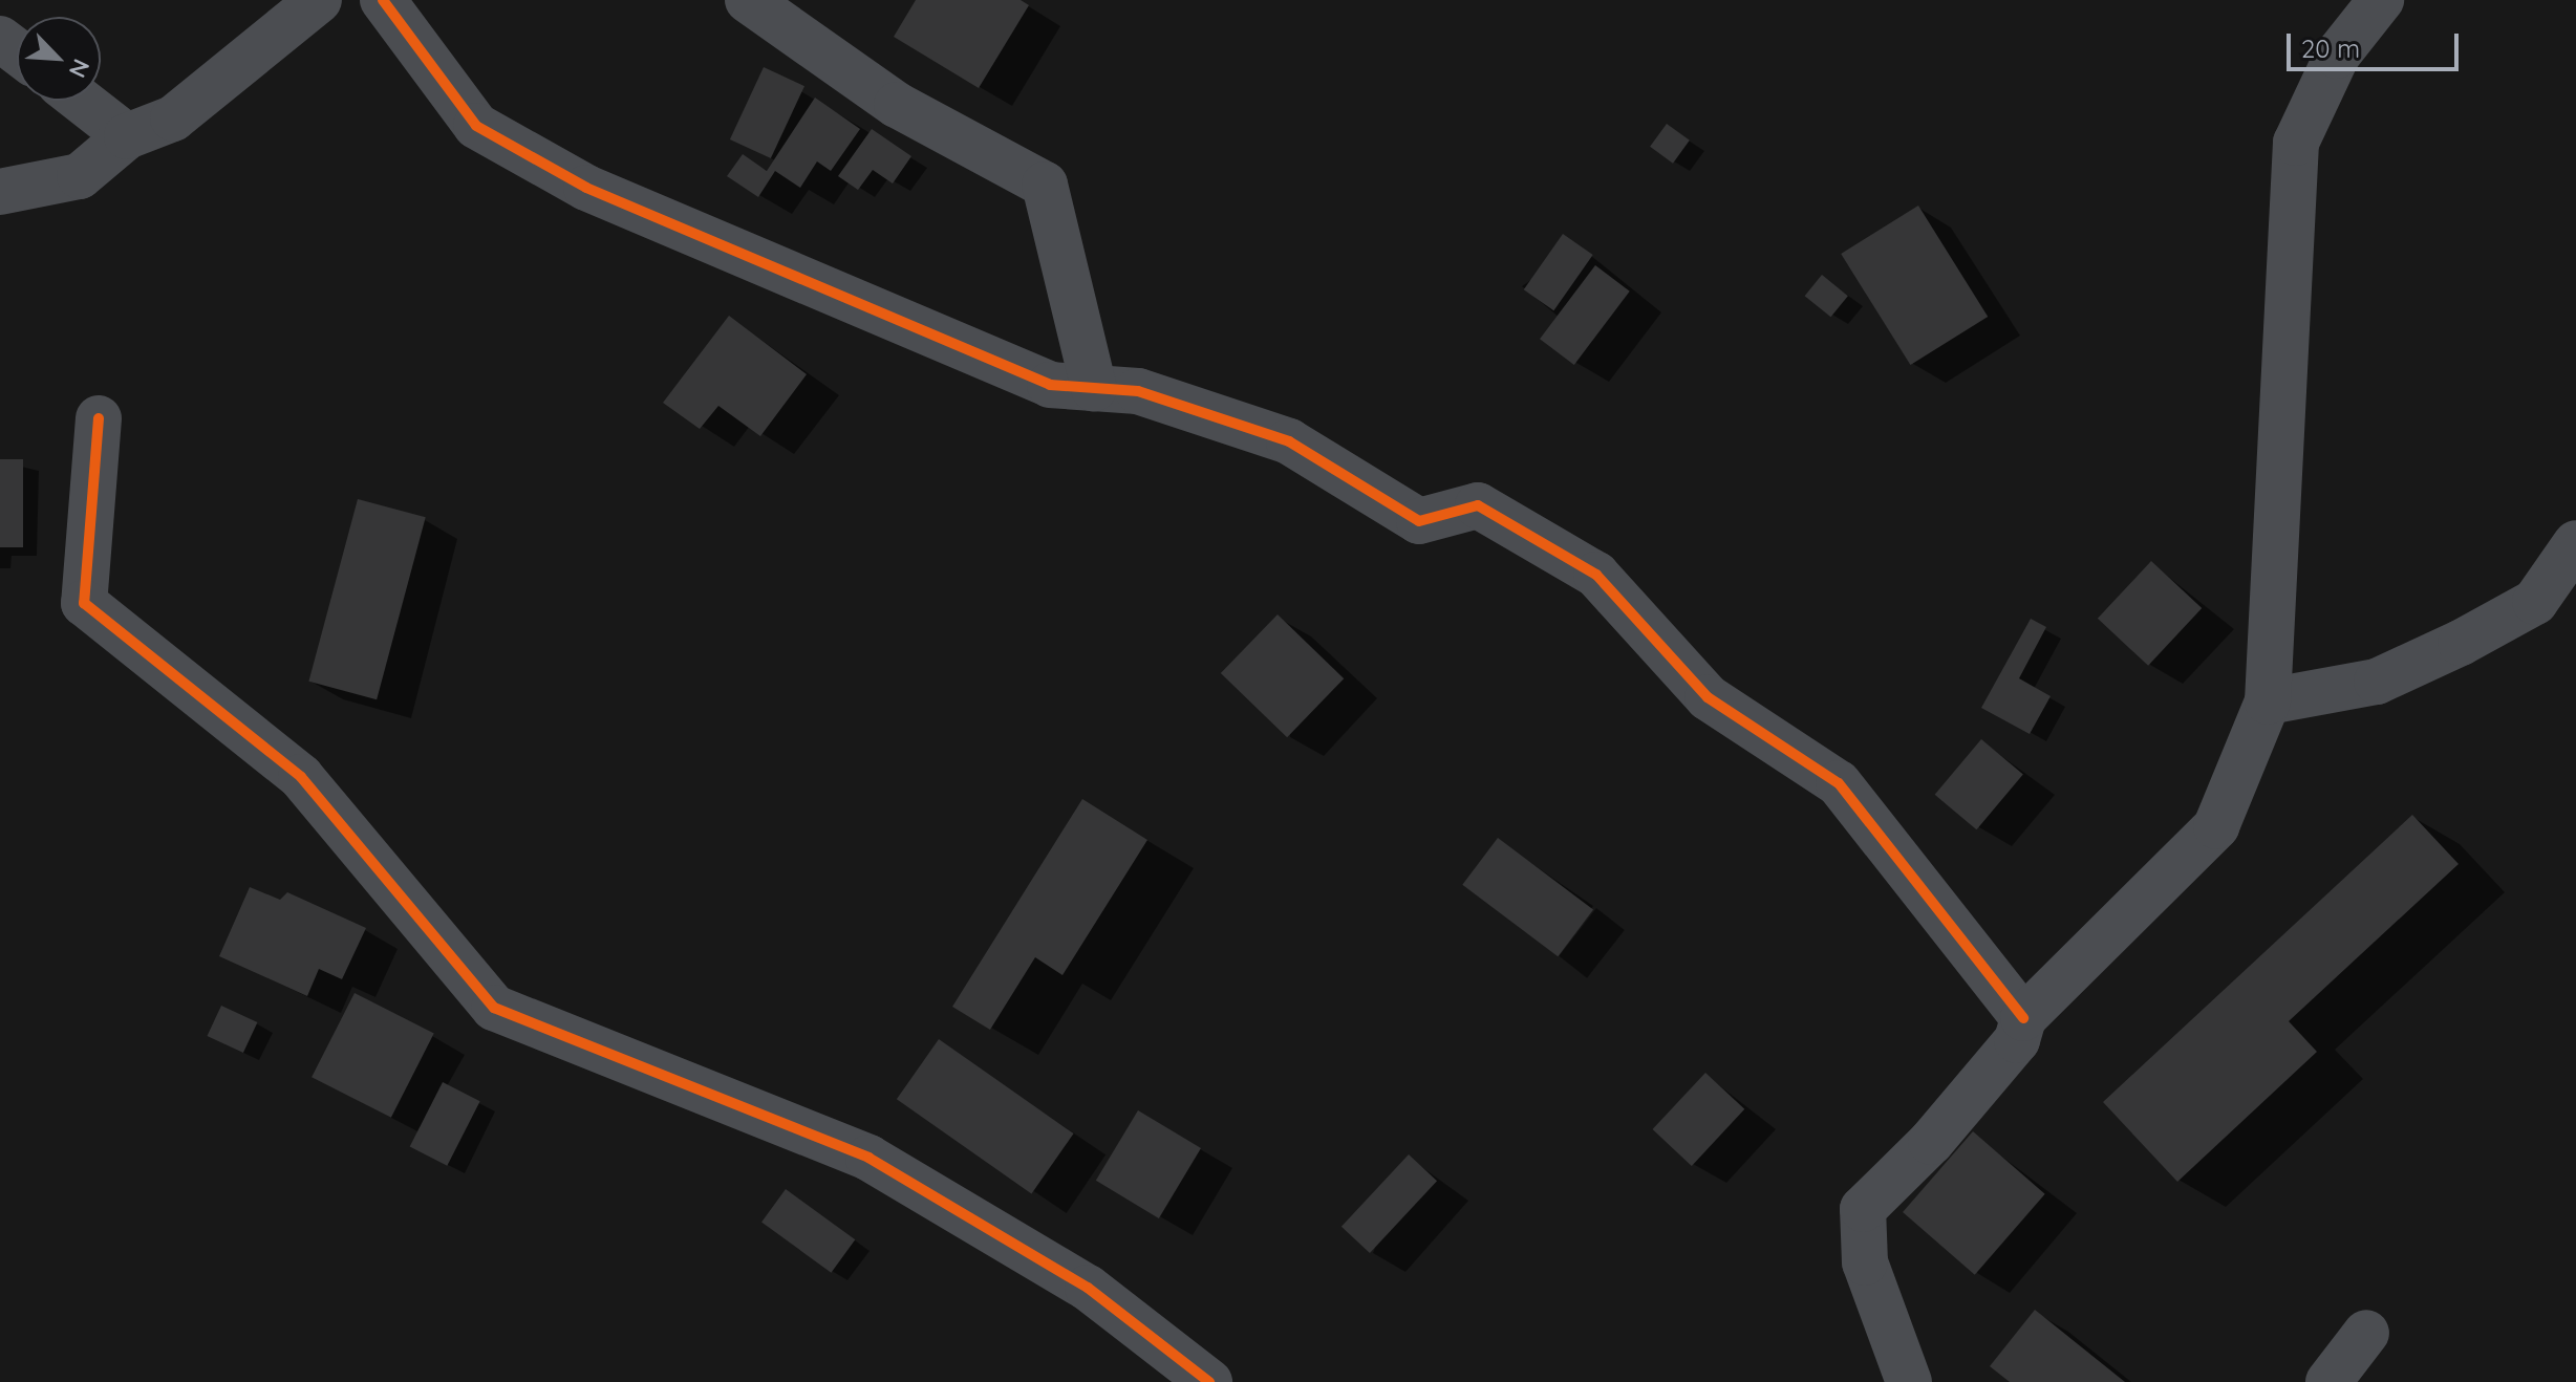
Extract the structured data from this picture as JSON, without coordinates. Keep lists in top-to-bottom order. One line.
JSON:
{"scale_bar":"20 m","north":"bottom right"}
